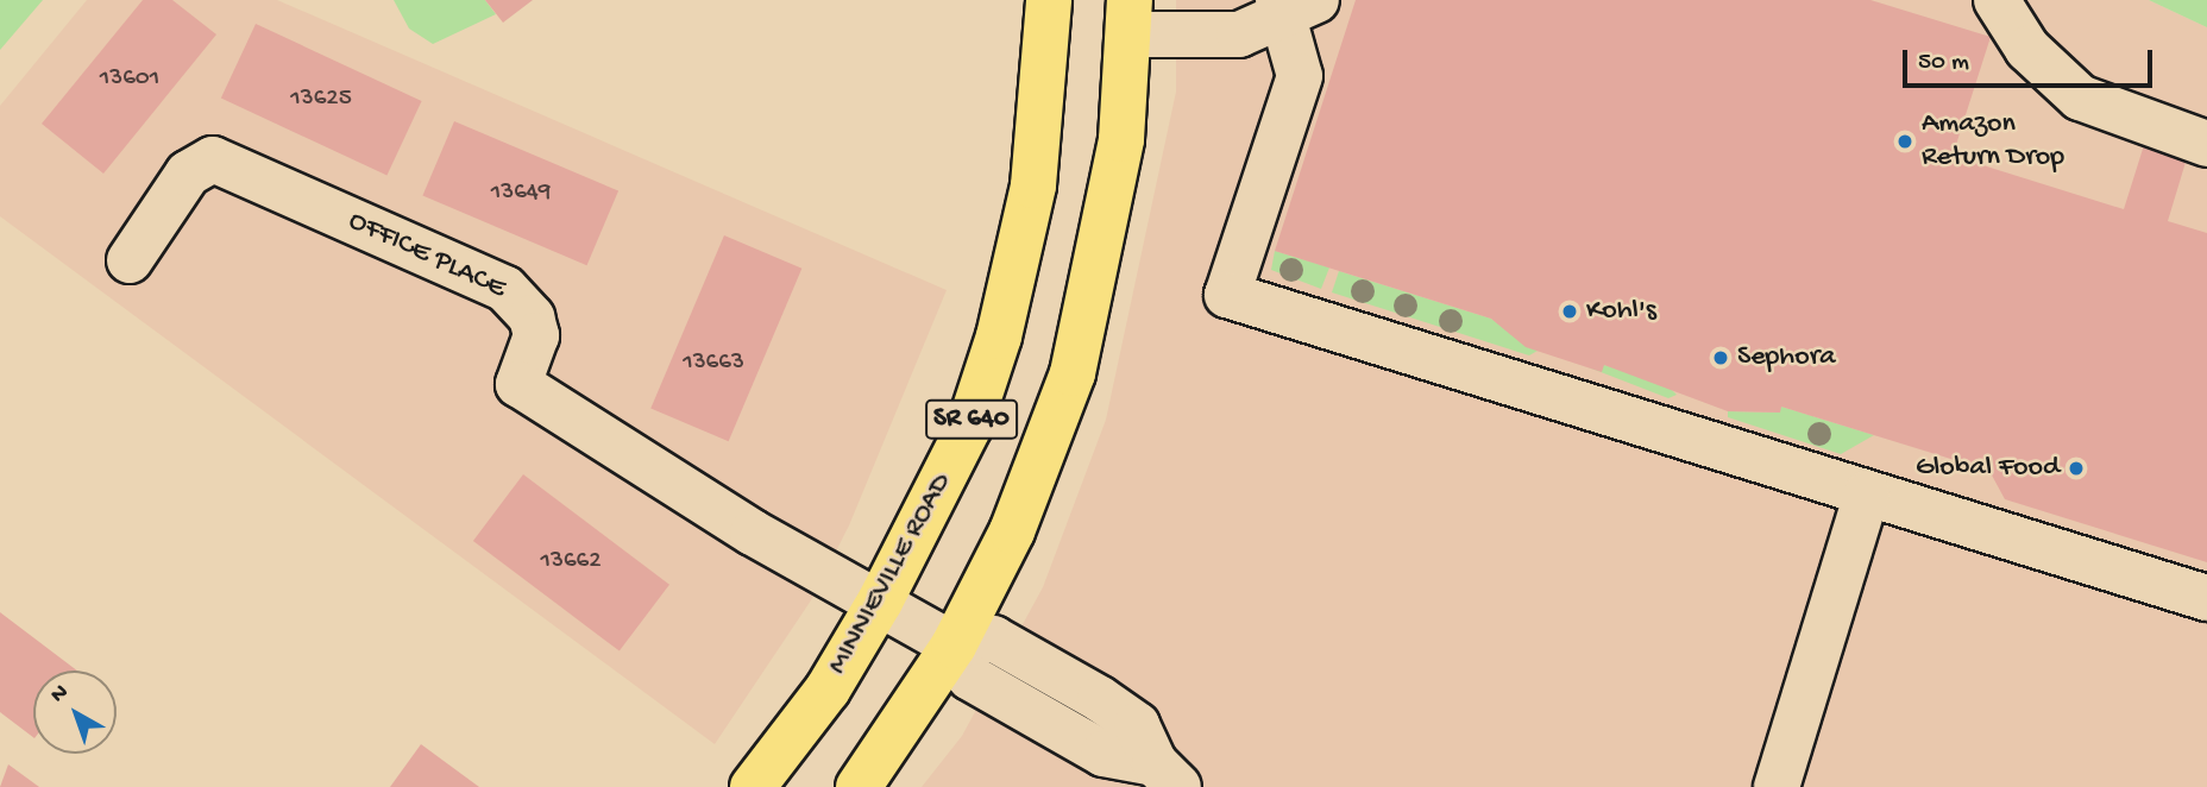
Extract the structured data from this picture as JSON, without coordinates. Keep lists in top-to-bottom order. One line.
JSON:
{"streets":{"main road":["SR 640","MINNIEVILLE ROAD"],"street":["OFFICE PLACE"]},"crossings":[["OFFICE PLACE","MINNIEVILLE ROAD"]],"places":["Amazon Return Drop","Kohl's","Sephora","Global Food"],"house_numbers":["13601","13625","13649","13663","13662"],"scale_bar":"50 m","north":"top left"}
